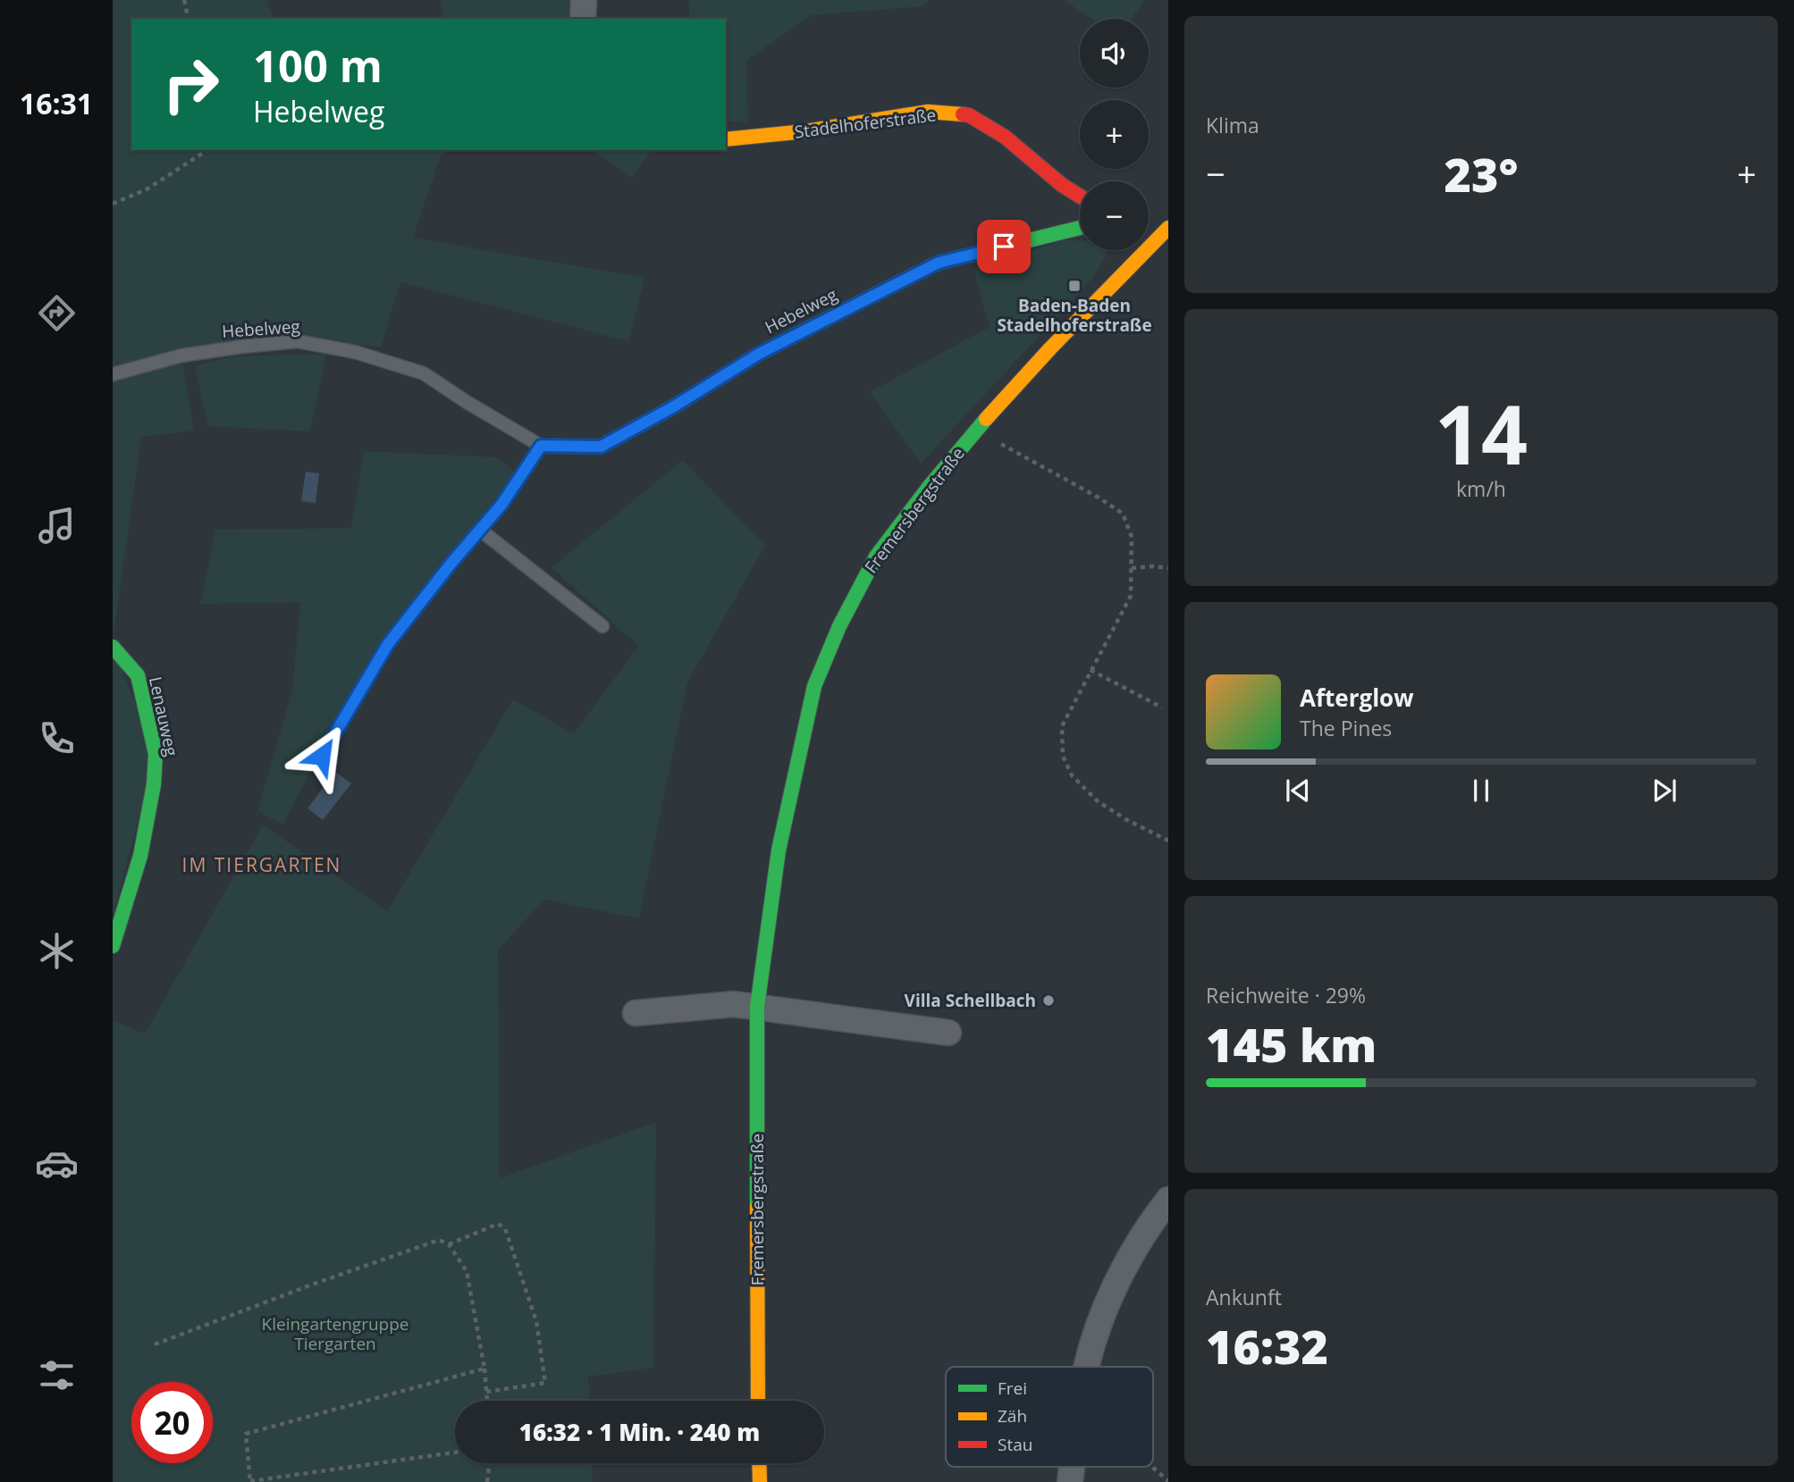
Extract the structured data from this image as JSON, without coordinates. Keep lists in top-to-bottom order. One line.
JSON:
{"streets":{"main road":["Stadelhoferstraße","Hebelweg","Fremersbergstraße","Lenauweg"]},"districts":["IM TIERGARTEN"],"parks":["Kleingartengruppe Tiergarten"],"places":{"transit":["Baden-Baden Stadelhoferstraße"],"other":["Villa Schellbach"]},"legend":["Frei","Zäh","Stau"],"page":{"tabs":"16:31","tile":["Klima",["14","km/h"],["Reichweite · 29%","145 km"],["Ankunft","16:32"]],"map_buttons":["+","−"],"turn":["100 m","Hebelweg"],"heat":["−","23°","+"],"song":["Afterglow","The Pines"],"limit":"20","trip":"16:32 · 1 Min. · 240 m"}}
